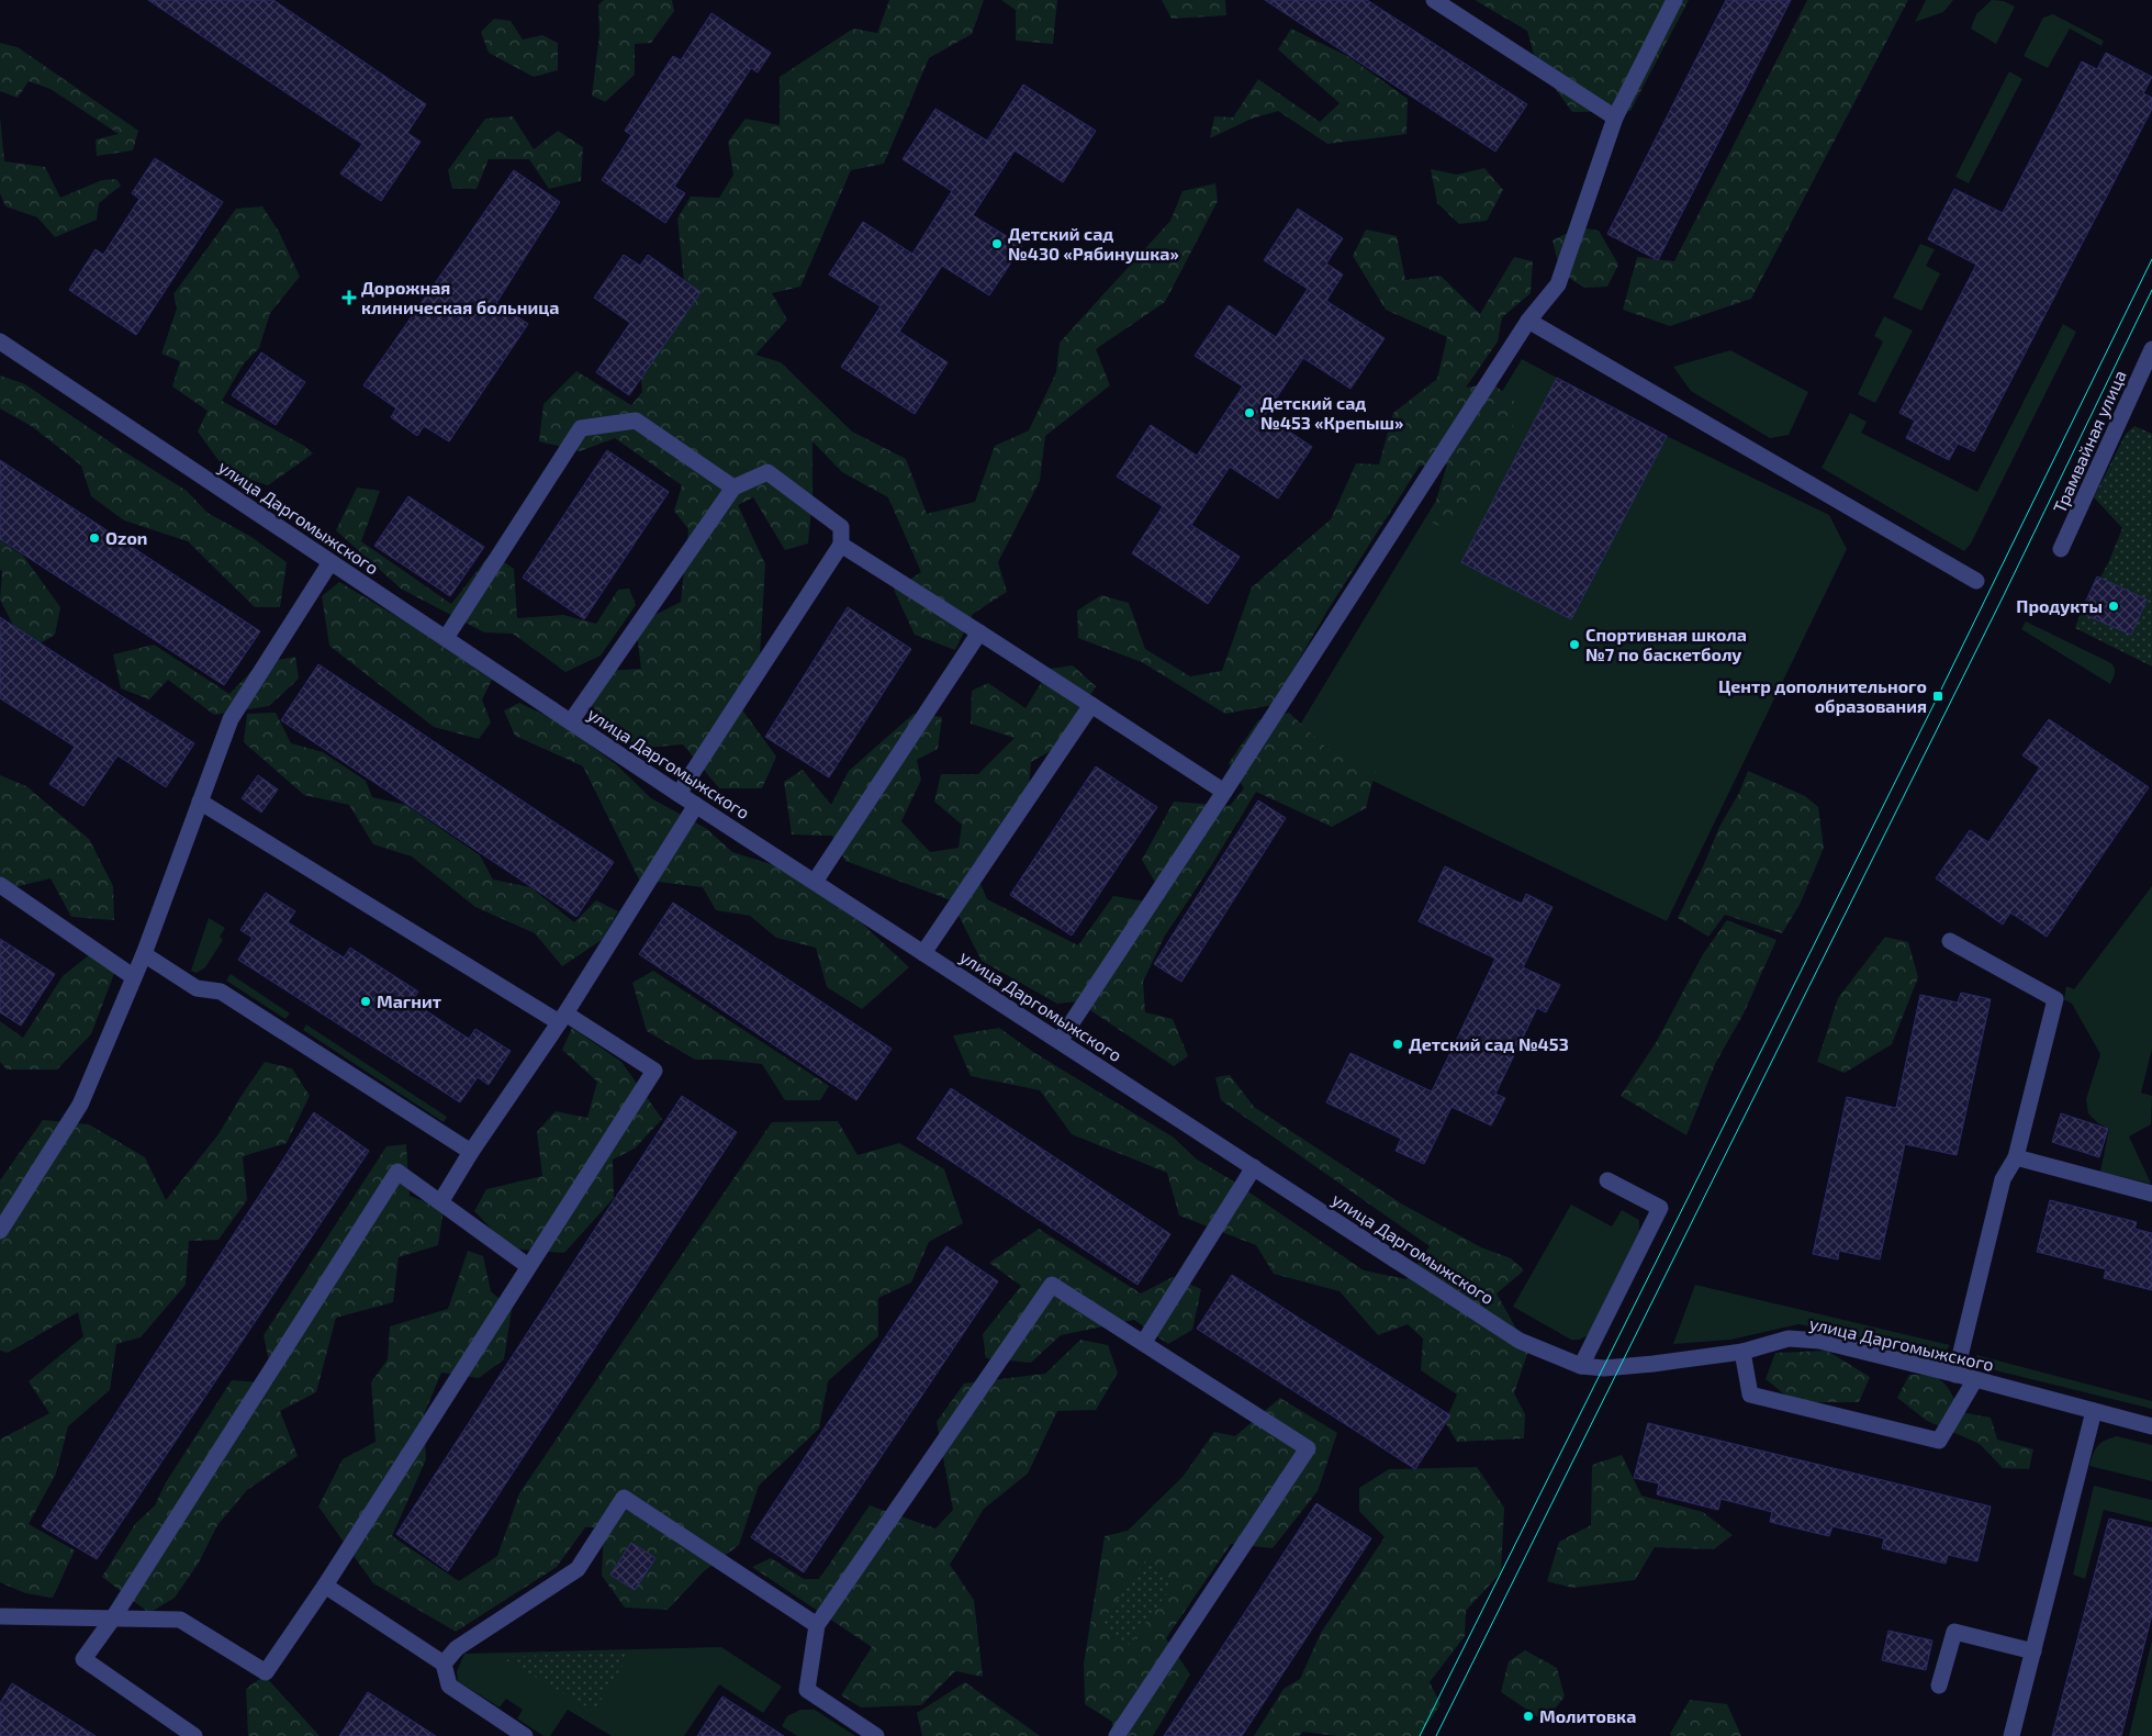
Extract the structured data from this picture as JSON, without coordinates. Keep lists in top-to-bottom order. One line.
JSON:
{"streets":{"street":["Трамвайная улица","улица Даргомыжского"]},"places":{"other":["Детский сад №430 «Рябинушка»","Детский сад №453 «Крепыш»","Ozon","Продукты","Спортивная школа №7 по баскетболу","Магнит","Детский сад №453","Молитовка"],"health":["Дорожная клиническая больница"],"transit":["Центр дополнительного образования"]}}
